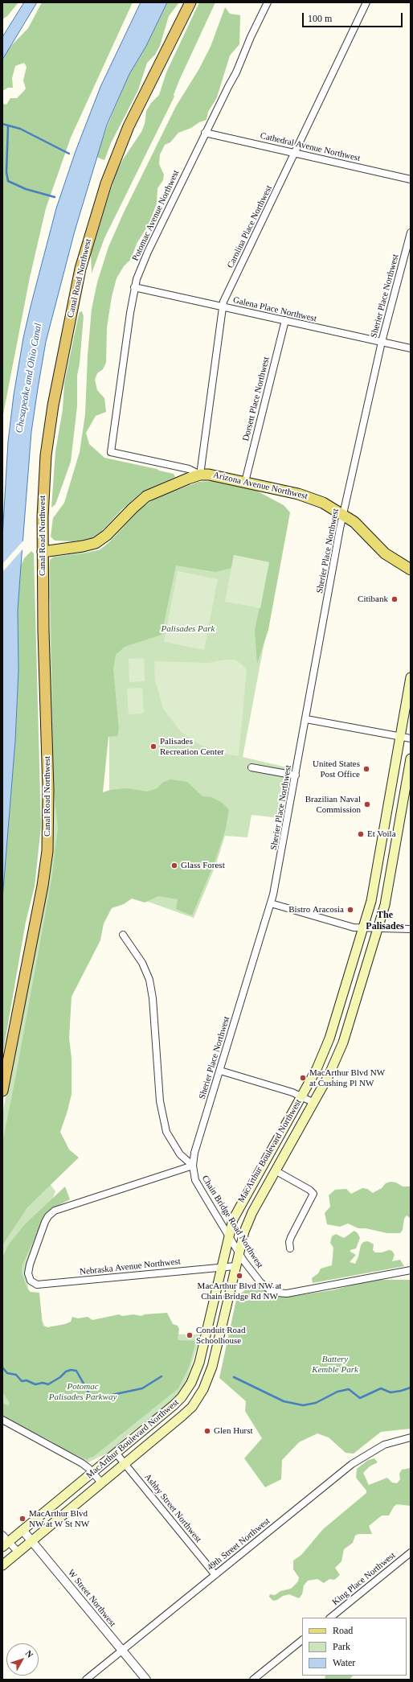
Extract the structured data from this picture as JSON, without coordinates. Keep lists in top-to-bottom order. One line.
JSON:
{"streets":{"highway":["Canal Road Northwest"],"main road":["Arizona Avenue Northwest","MacArthur Boulevard Northwest"],"street":["Cathedral Avenue Northwest","Potomac Avenue Northwest","Carolina Place Northwest","Sherier Place Northwest","Galena Place Northwest","Dorsett Place Northwest","Chain Bridge Road Northwest","Nebraska Avenue Northwest","Ashby Street Northwest","49th Street Northwest","King Place Northwest","W Street Northwest"]},"crossings":[["Cathedral Avenue Northwest","Potomac Avenue Northwest"],["Cathedral Avenue Northwest","Carolina Place Northwest"],["Potomac Avenue Northwest","Galena Place Northwest"],["Potomac Avenue Northwest","Arizona Avenue Northwest"],["Carolina Place Northwest","Galena Place Northwest"],["Carolina Place Northwest","Arizona Avenue Northwest"],["Canal Road Northwest","Arizona Avenue Northwest"],["Sherier Place Northwest","Galena Place Northwest"],["Sherier Place Northwest","Arizona Avenue Northwest"],["Sherier Place Northwest","Chain Bridge Road Northwest"],["Sherier Place Northwest","Nebraska Avenue Northwest"],["Galena Place Northwest","Dorsett Place Northwest"],["Dorsett Place Northwest","Arizona Avenue Northwest"],["MacArthur Boulevard Northwest","Chain Bridge Road Northwest"],["MacArthur Boulevard Northwest","Nebraska Avenue Northwest"],["MacArthur Boulevard Northwest","Ashby Street Northwest"],["MacArthur Boulevard Northwest","W Street Northwest"],["Chain Bridge Road Northwest","Nebraska Avenue Northwest"],["Ashby Street Northwest","49th Street Northwest"],["49th Street Northwest","W Street Northwest"]],"districts":["The Palisades"],"water":["Chesapeake and Ohio Canal"],"parks":["Palisades Park","Battery Kemble Park","Potomac Palisades Parkway"],"places":["Citibank","Palisades Recreation Center","United States Post Office","Brazilian Naval Commission","Et Voila","Glass Forest","Bistro Aracosia","MacArthur Blvd NW at Cushing Pl NW","MacArthur Blvd NW at Chain Bridge Rd NW","Conduit Road Schoolhouse","Glen Hurst","MacArthur Blvd NW at W St NW"],"legend":["Road","Park","Water"],"scale_bar":"100 m","north":"top right"}
